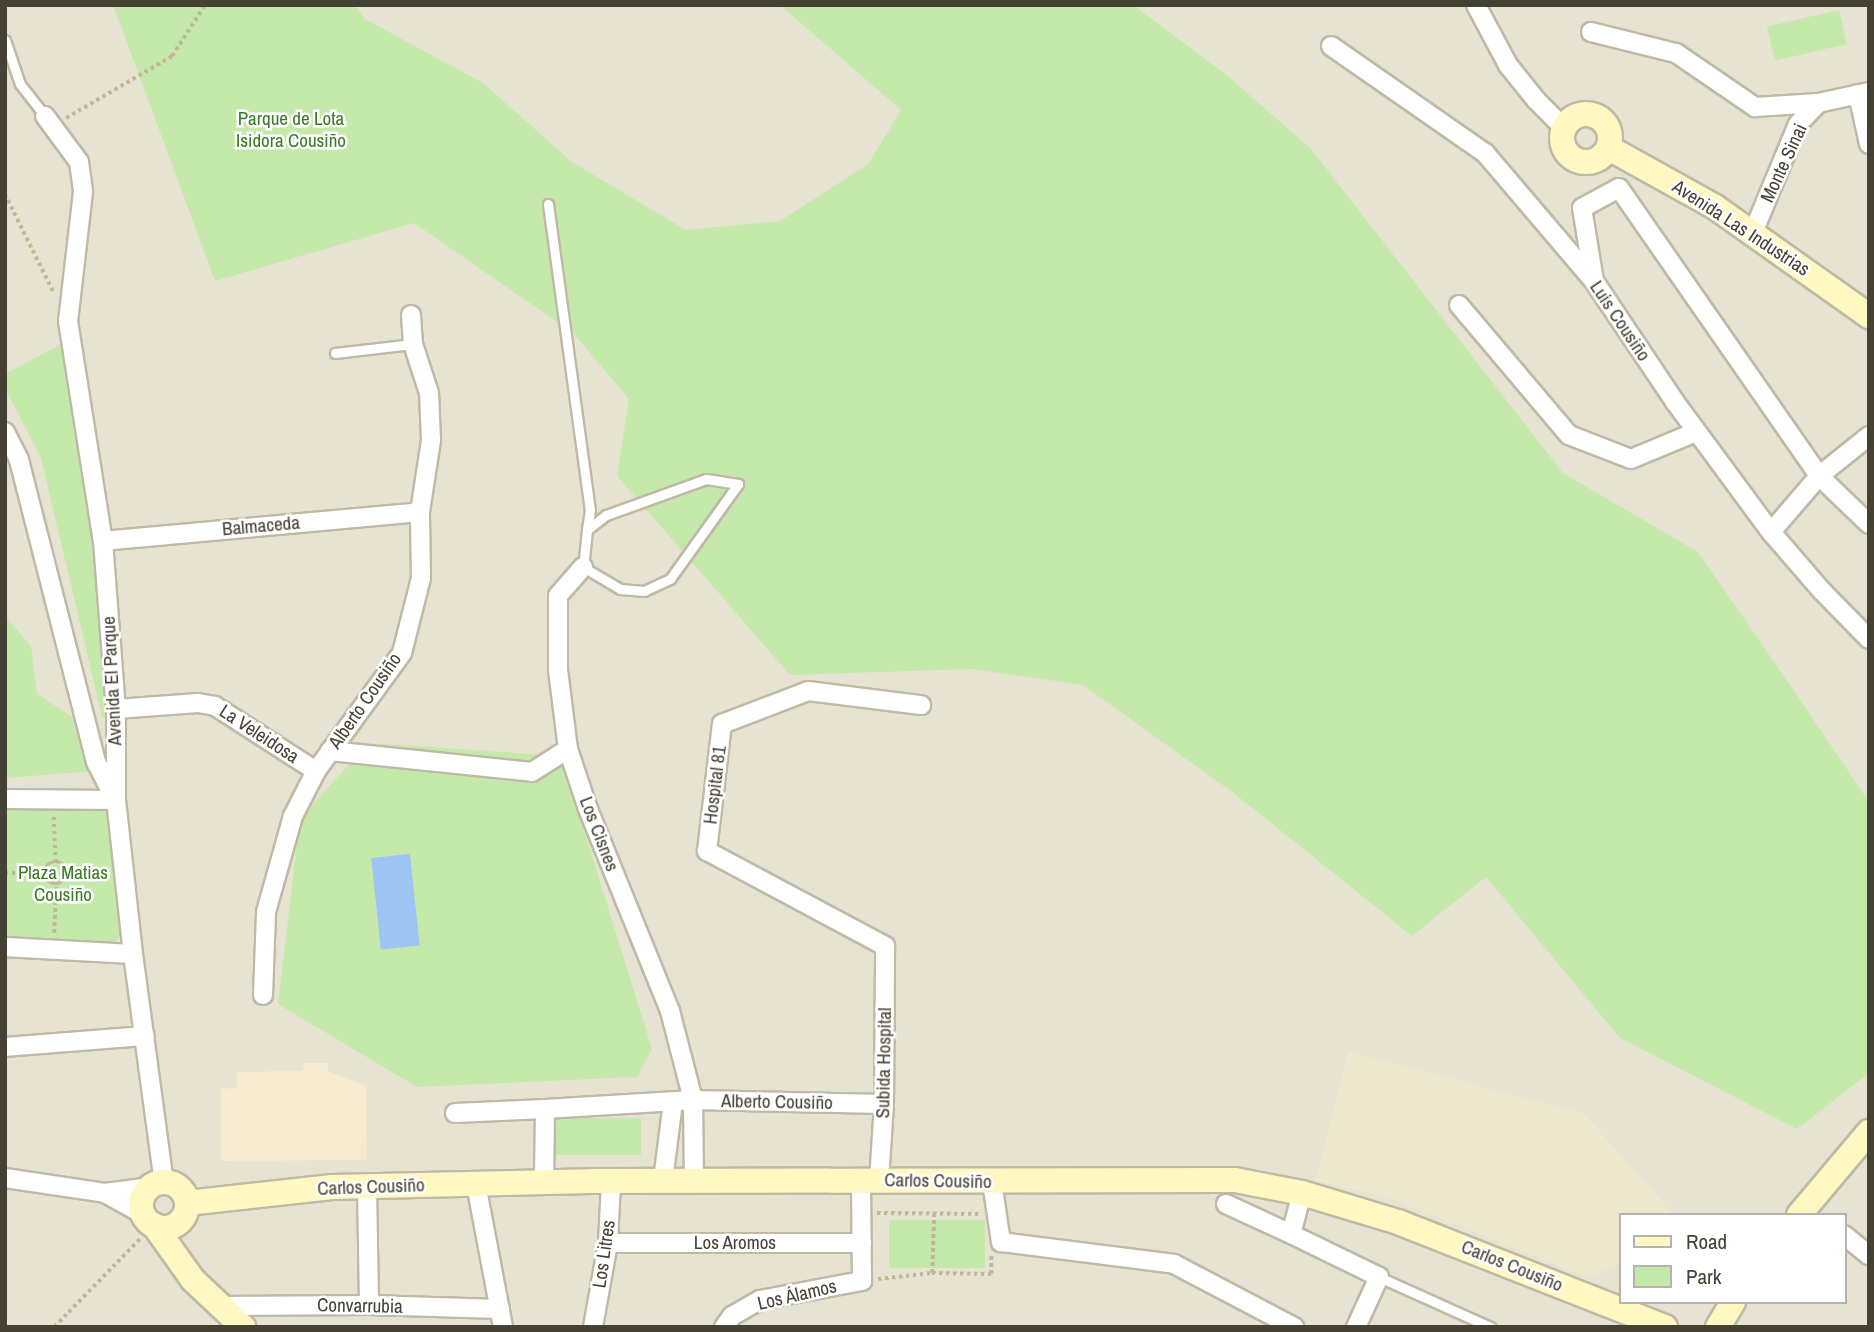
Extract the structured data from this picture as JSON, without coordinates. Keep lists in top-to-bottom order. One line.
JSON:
{"streets":{"main road":["Avenida Las Industrias","Carlos Cousiño"],"street":["Monte Sinai","Luis Cousiño","Balmaceda","Avenida El Parque","Alberto Cousiño","La Veleidosa","Hospital 81","Los Cisnes","Subida Hospital","Los Aromos","Los Litres","Los Álamos","Convarrubia"]},"crossings":[["Monte Sinai","Avenida Las Industrias"],["Balmaceda","Avenida El Parque"],["Balmaceda","Alberto Cousiño"],["Avenida El Parque","La Veleidosa"],["Avenida El Parque","Carlos Cousiño"],["Alberto Cousiño","La Veleidosa"],["Alberto Cousiño","Los Cisnes"],["Alberto Cousiño","Subida Hospital"],["Hospital 81","Subida Hospital"],["Los Cisnes","Carlos Cousiño"],["Subida Hospital","Carlos Cousiño"],["Subida Hospital","Los Álamos"],["Carlos Cousiño","Los Litres"],["Carlos Cousiño","Los Álamos"],["Los Aromos","Los Litres"],["Los Aromos","Los Álamos"]],"parks":["Parque de Lota Isidora Cousiño","Plaza Matias Cousiño"],"legend":["Road","Park"]}
